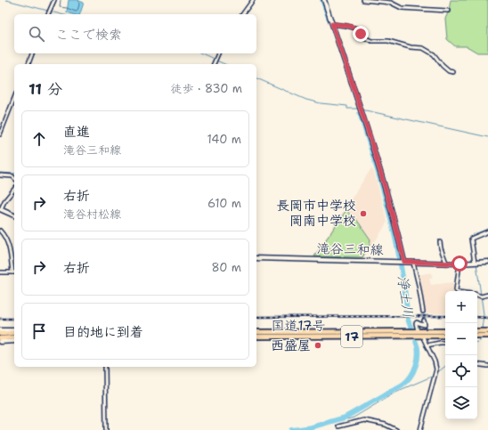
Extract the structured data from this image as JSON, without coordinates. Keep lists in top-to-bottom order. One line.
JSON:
{"streets":{"highway":["国道17号","17"],"main road":["滝谷三和線"]},"water":["浄土川"],"places":["長岡市中学校 岡南中学校","西盛屋"],"page":{"search":"ここで検索","heading":["11 分","徒歩 · 830 m"],"list":[["直進","滝谷三和線","140 m"],["右折","滝谷村松線","610 m"],["右折","80 m"],"目的地に到着"],"map_buttons":["+","−"]}}
